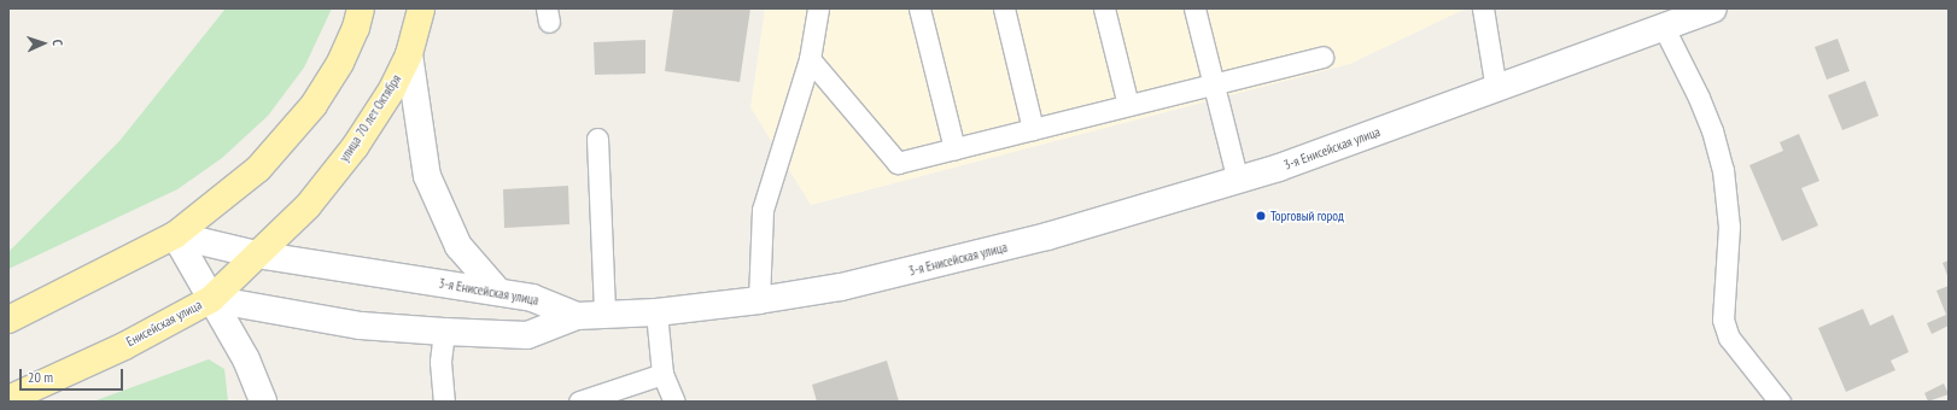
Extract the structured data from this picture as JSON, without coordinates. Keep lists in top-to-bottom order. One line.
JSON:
{"streets":{"main road":["улица 70 лет Октября","Енисейская улица"],"street":["3-я Енисейская улица"]},"crossings":[["улица 70 лет Октября","3-я Енисейская улица"],["улица 70 лет Октября","Енисейская улица"],["3-я Енисейская улица","Енисейская улица"]],"places":["Торговый город"],"scale_bar":"20 m","north":"right"}
